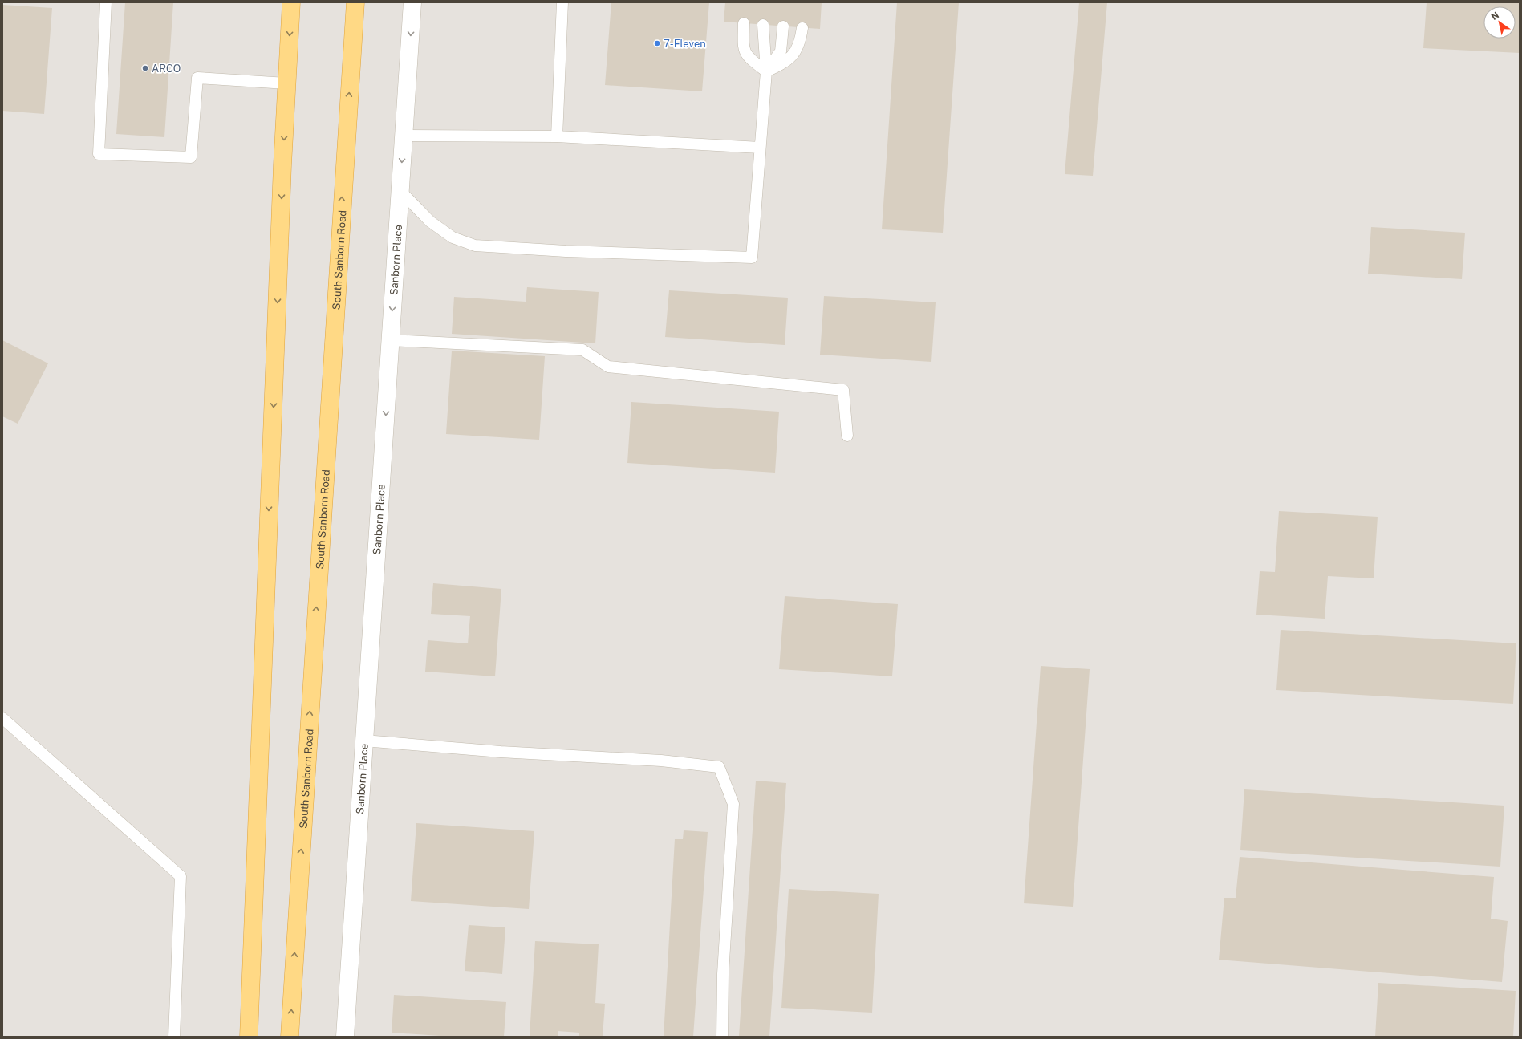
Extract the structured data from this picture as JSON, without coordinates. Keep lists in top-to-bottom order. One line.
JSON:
{"streets":{"highway":["South Sanborn Road"],"street":["Sanborn Place"]},"one_way":["Sanborn Place"],"places":["7-Eleven","ARCO"],"north":"top left"}
